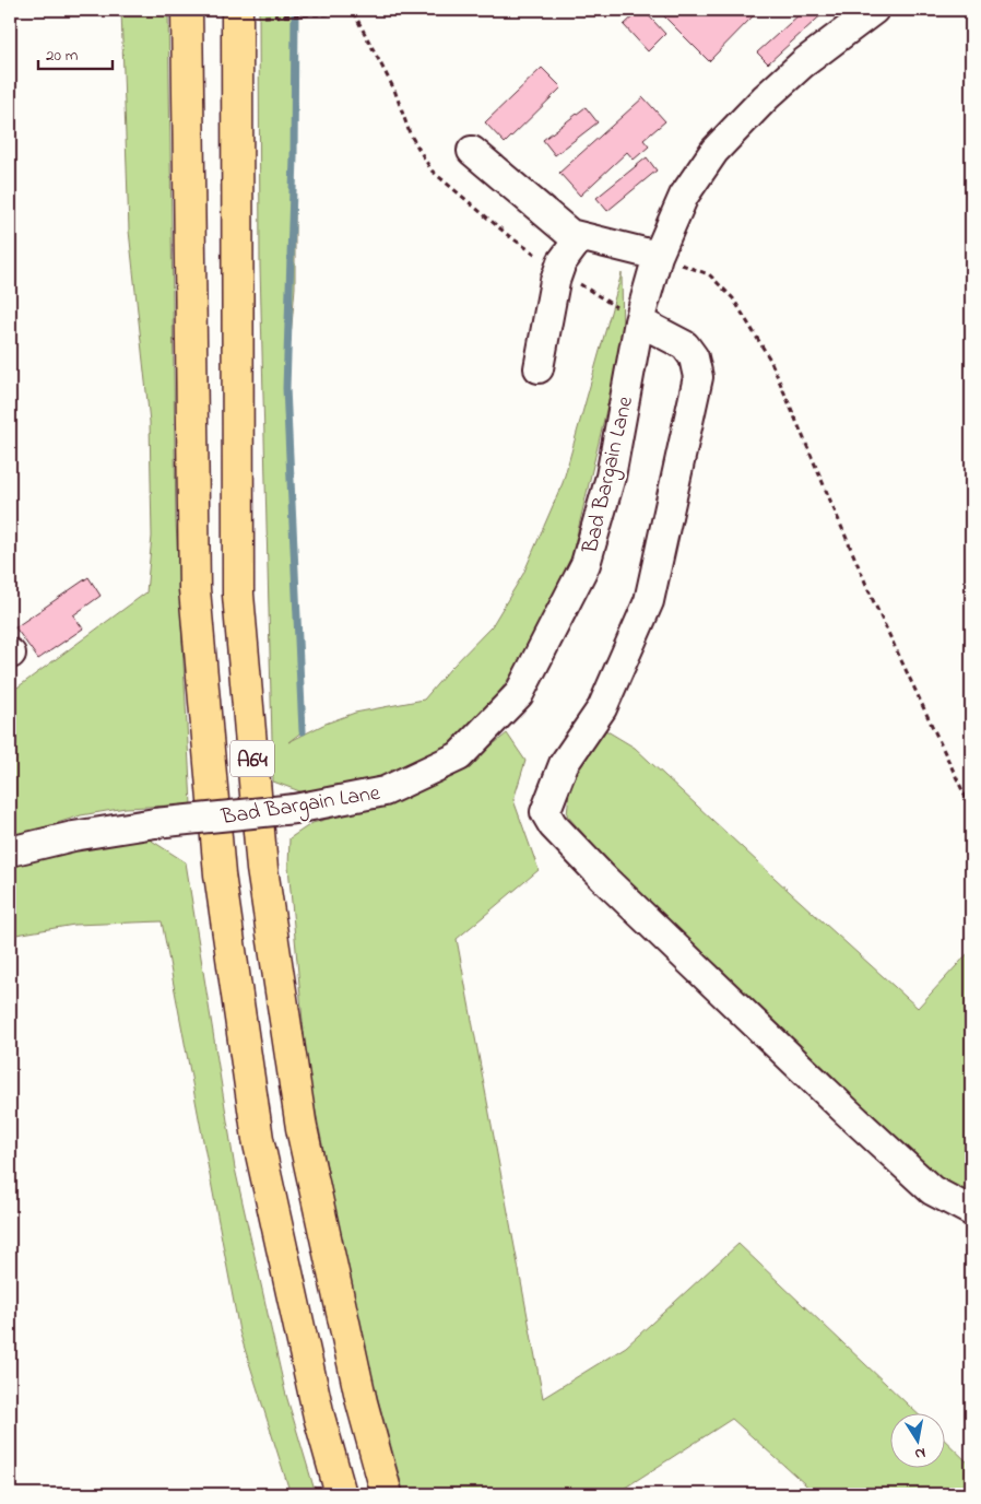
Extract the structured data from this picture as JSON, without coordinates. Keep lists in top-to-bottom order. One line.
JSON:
{"streets":{"highway":["A64"],"lane":["Bad Bargain Lane"]},"scale_bar":"20 m","north":"bottom"}
